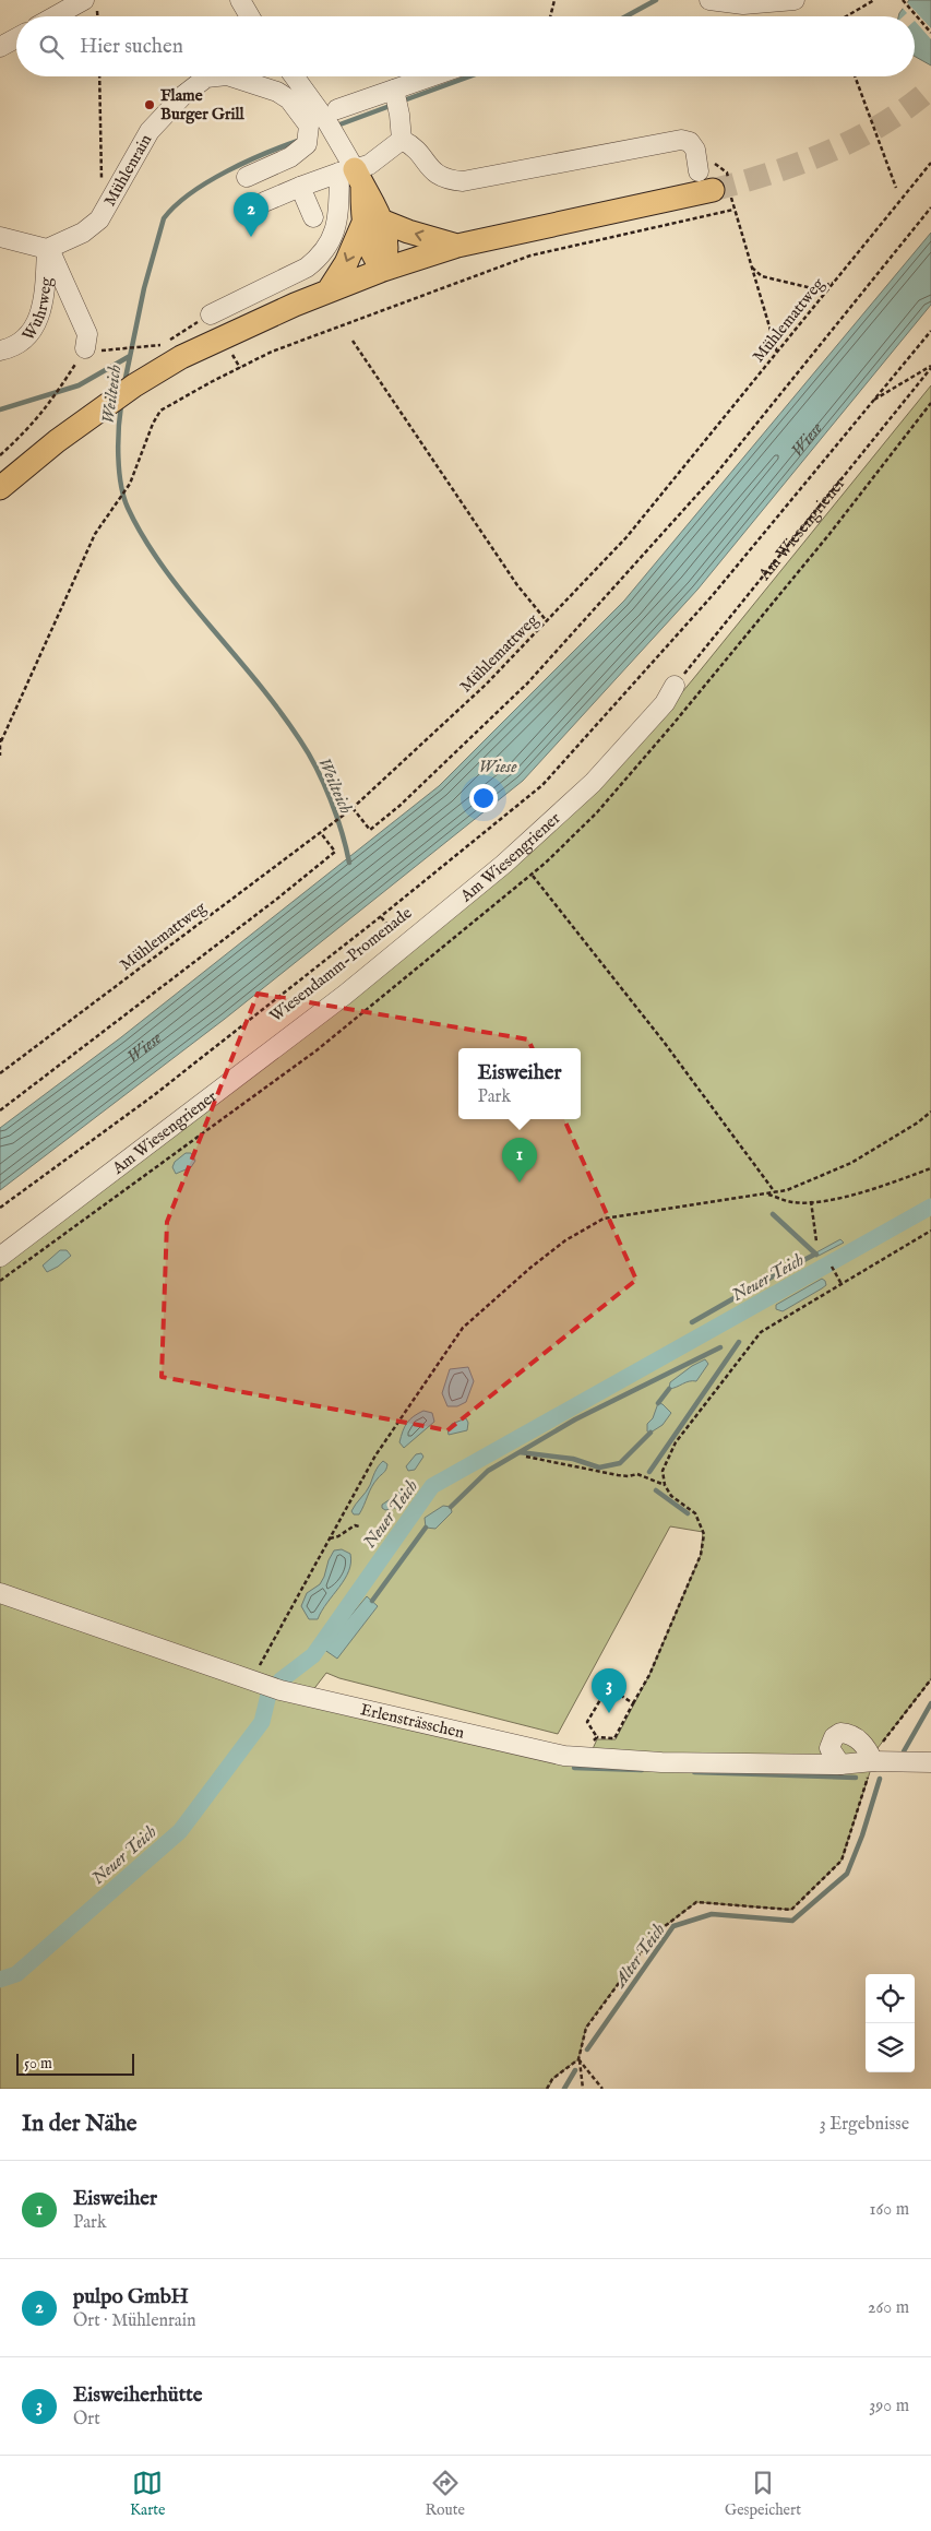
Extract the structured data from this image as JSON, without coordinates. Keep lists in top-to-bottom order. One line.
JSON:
{"streets":{"street":["Mühlenrain","Wuhrweg","Am Wiesengriener","Erlensträsschen"],"path":["Mühlemattweg"]},"crossings":[["Mühlenrain","Wuhrweg"]],"water":["Weilteich","Wiese","Neuer Teich","Alter Teich"],"places":["Flame Burger Grill"],"scale_bar":"50 m","page":{"search":"Hier suchen","pins":["2","1","3"],"popup":["Eisweiher","Park"],"scale":"50 m","heading":["In der Nähe","3 Ergebnisse"],"list":[{"mark":"1","name":"Eisweiher","note":"Park","value":"160 m"},{"mark":"2","name":"pulpo GmbH","note":"Ort · Mühlenrain","value":"260 m"},{"mark":"3","name":"Eisweiherhütte","note":"Ort","value":"390 m"}],"nav":["Karte","Route","Gespeichert"]}}
